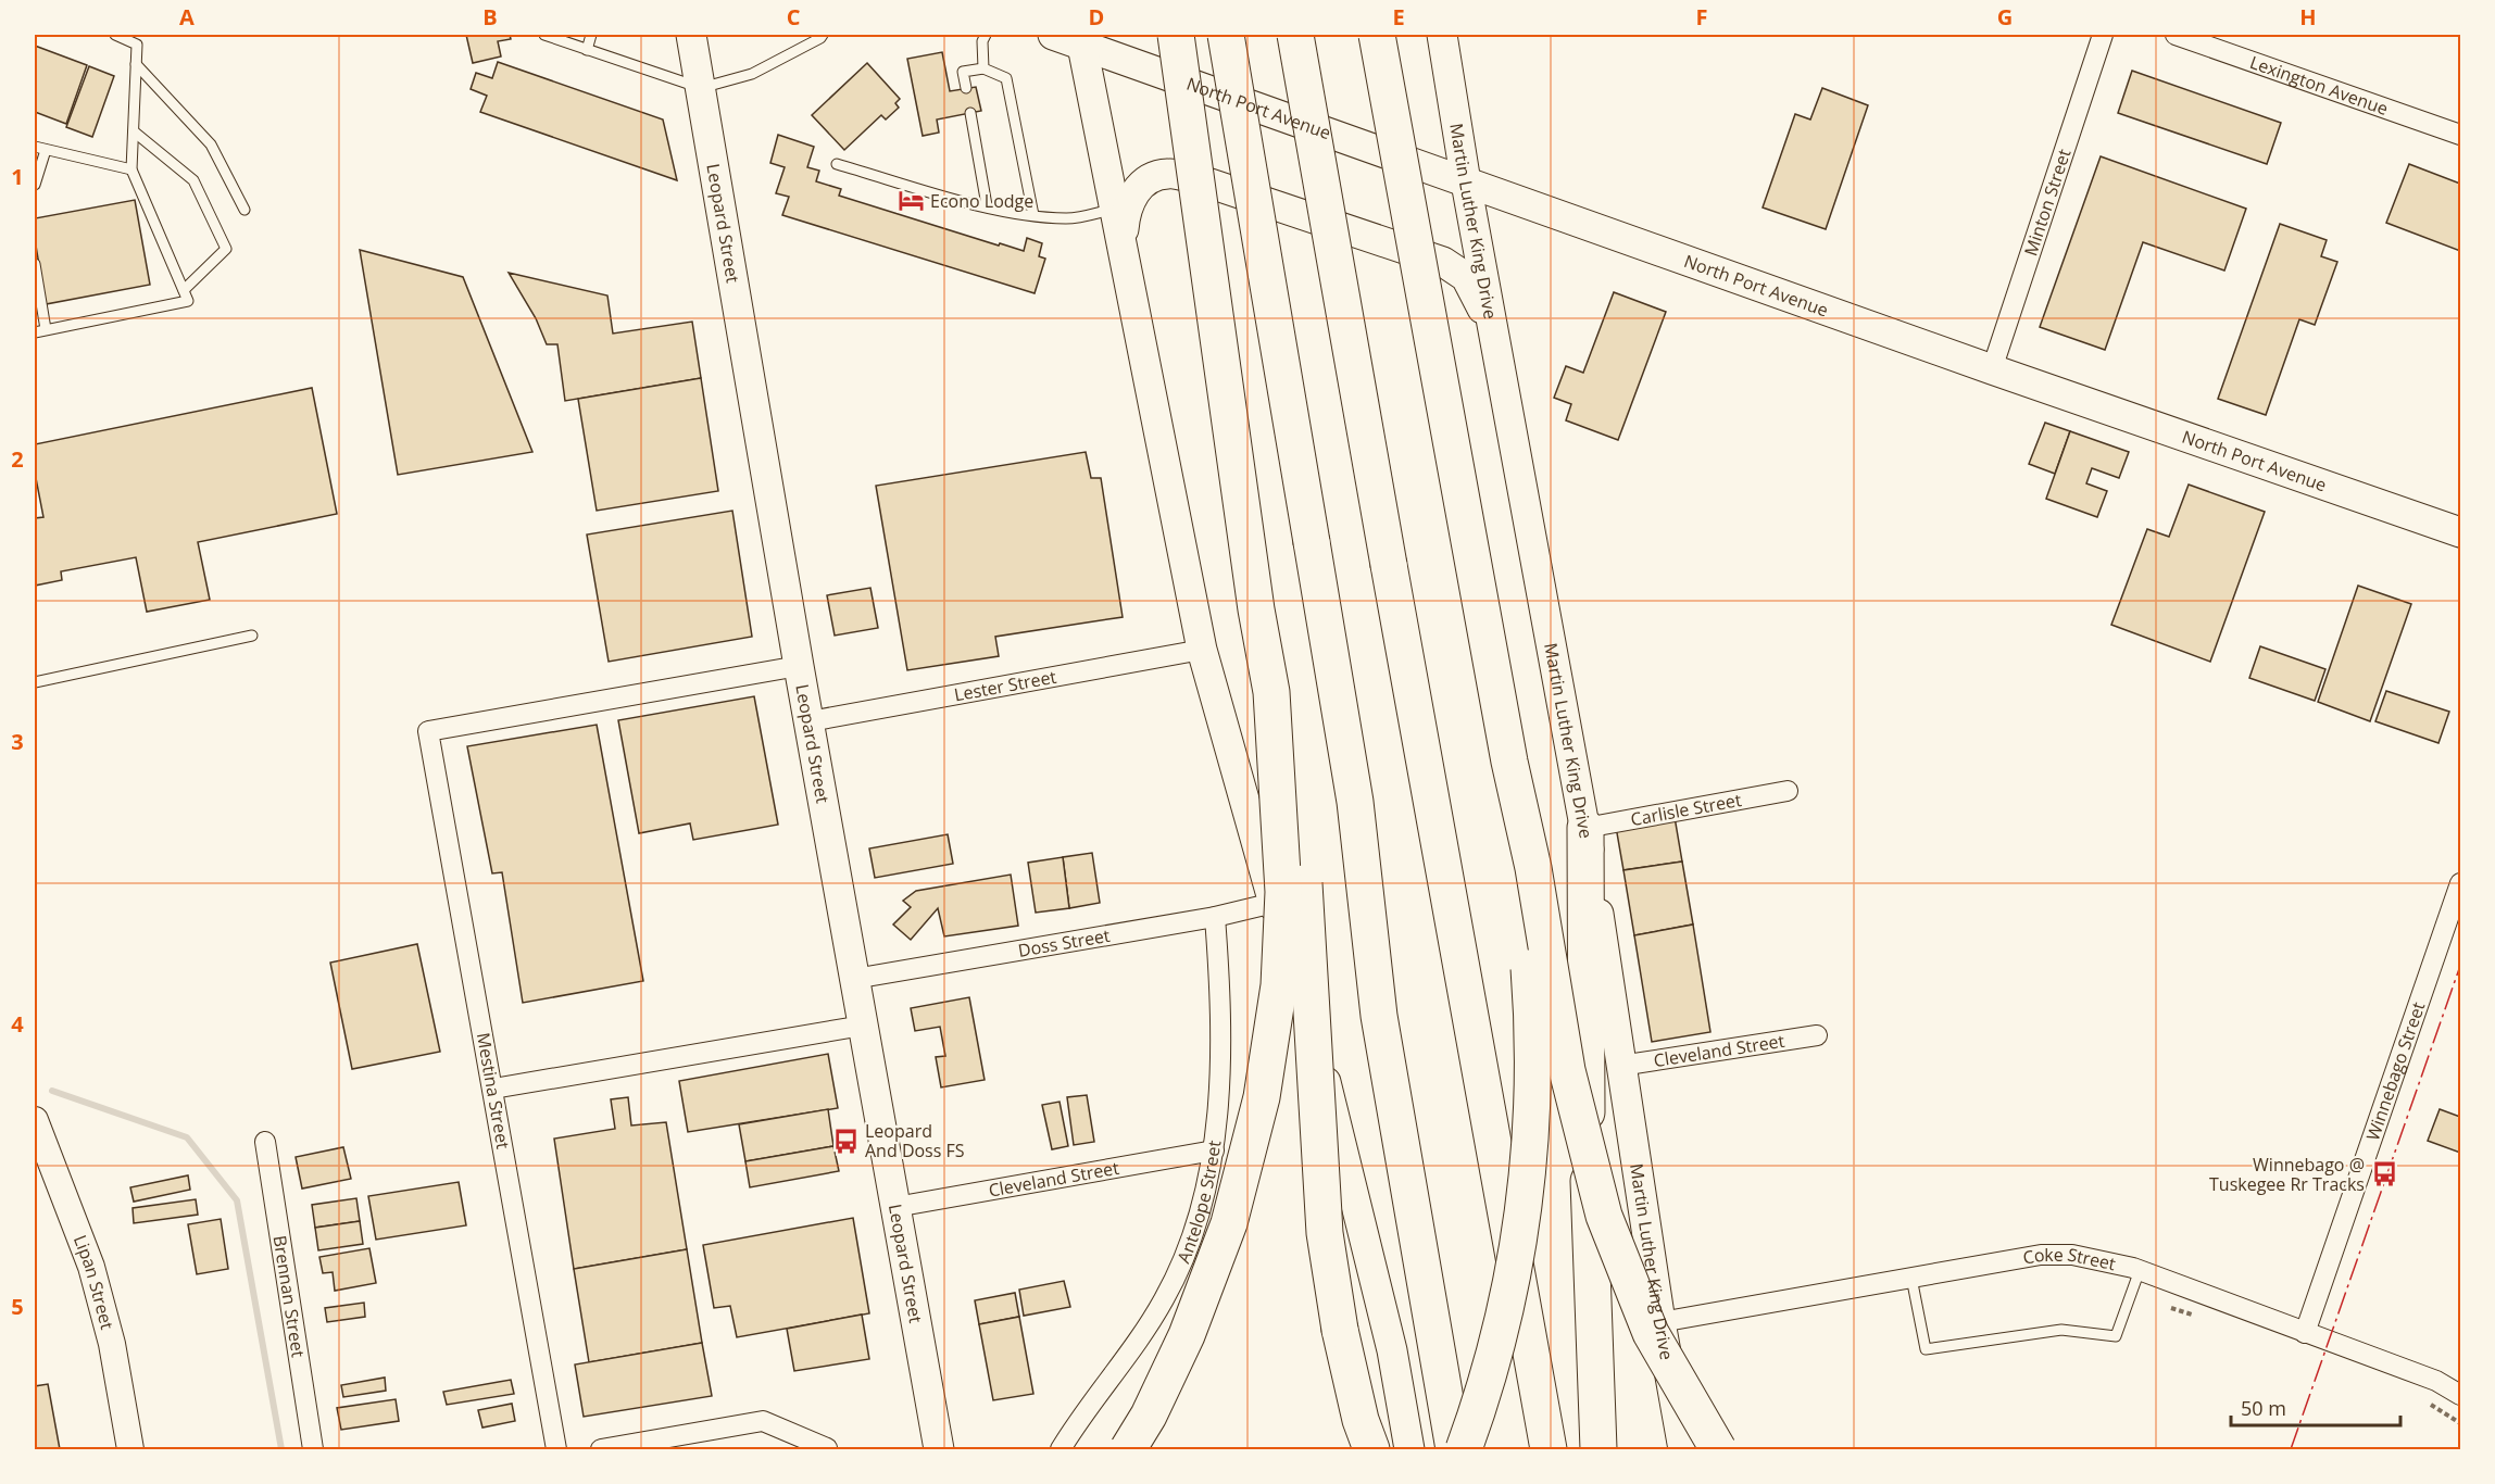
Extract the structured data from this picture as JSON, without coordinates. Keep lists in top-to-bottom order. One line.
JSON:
{"streets":{"main road":["North Port Avenue","Leopard Street","Martin Luther King Drive"],"street":["Lexington Avenue","Minton Street","Lester Street","Carlisle Street","Doss Street","Cleveland Street","Winnebago Street","Mestina Street","Antelope Street","Coke Street","Lipan Street","Brennan Street"]},"crossings":[["North Port Avenue","Minton Street"],["North Port Avenue","Martin Luther King Drive"],["Leopard Street","Lester Street"],["Leopard Street","Doss Street"],["Leopard Street","Cleveland Street"],["Leopard Street","Mestina Street"],["Martin Luther King Drive","Carlisle Street"],["Martin Luther King Drive","Cleveland Street"],["Martin Luther King Drive","Coke Street"],["Doss Street","Antelope Street"],["Cleveland Street","Antelope Street"],["Winnebago Street","Coke Street"]],"places":{"hotel":["Econo Lodge"],"bus stop":["Leopard And Doss FS","Winnebago @ Tuskegee Rr Tracks"]},"scale_bar":"50 m","grid":{"columns":["A","B","C","D","E","F","G","H"],"rows":["1","2","3","4","5"]}}
